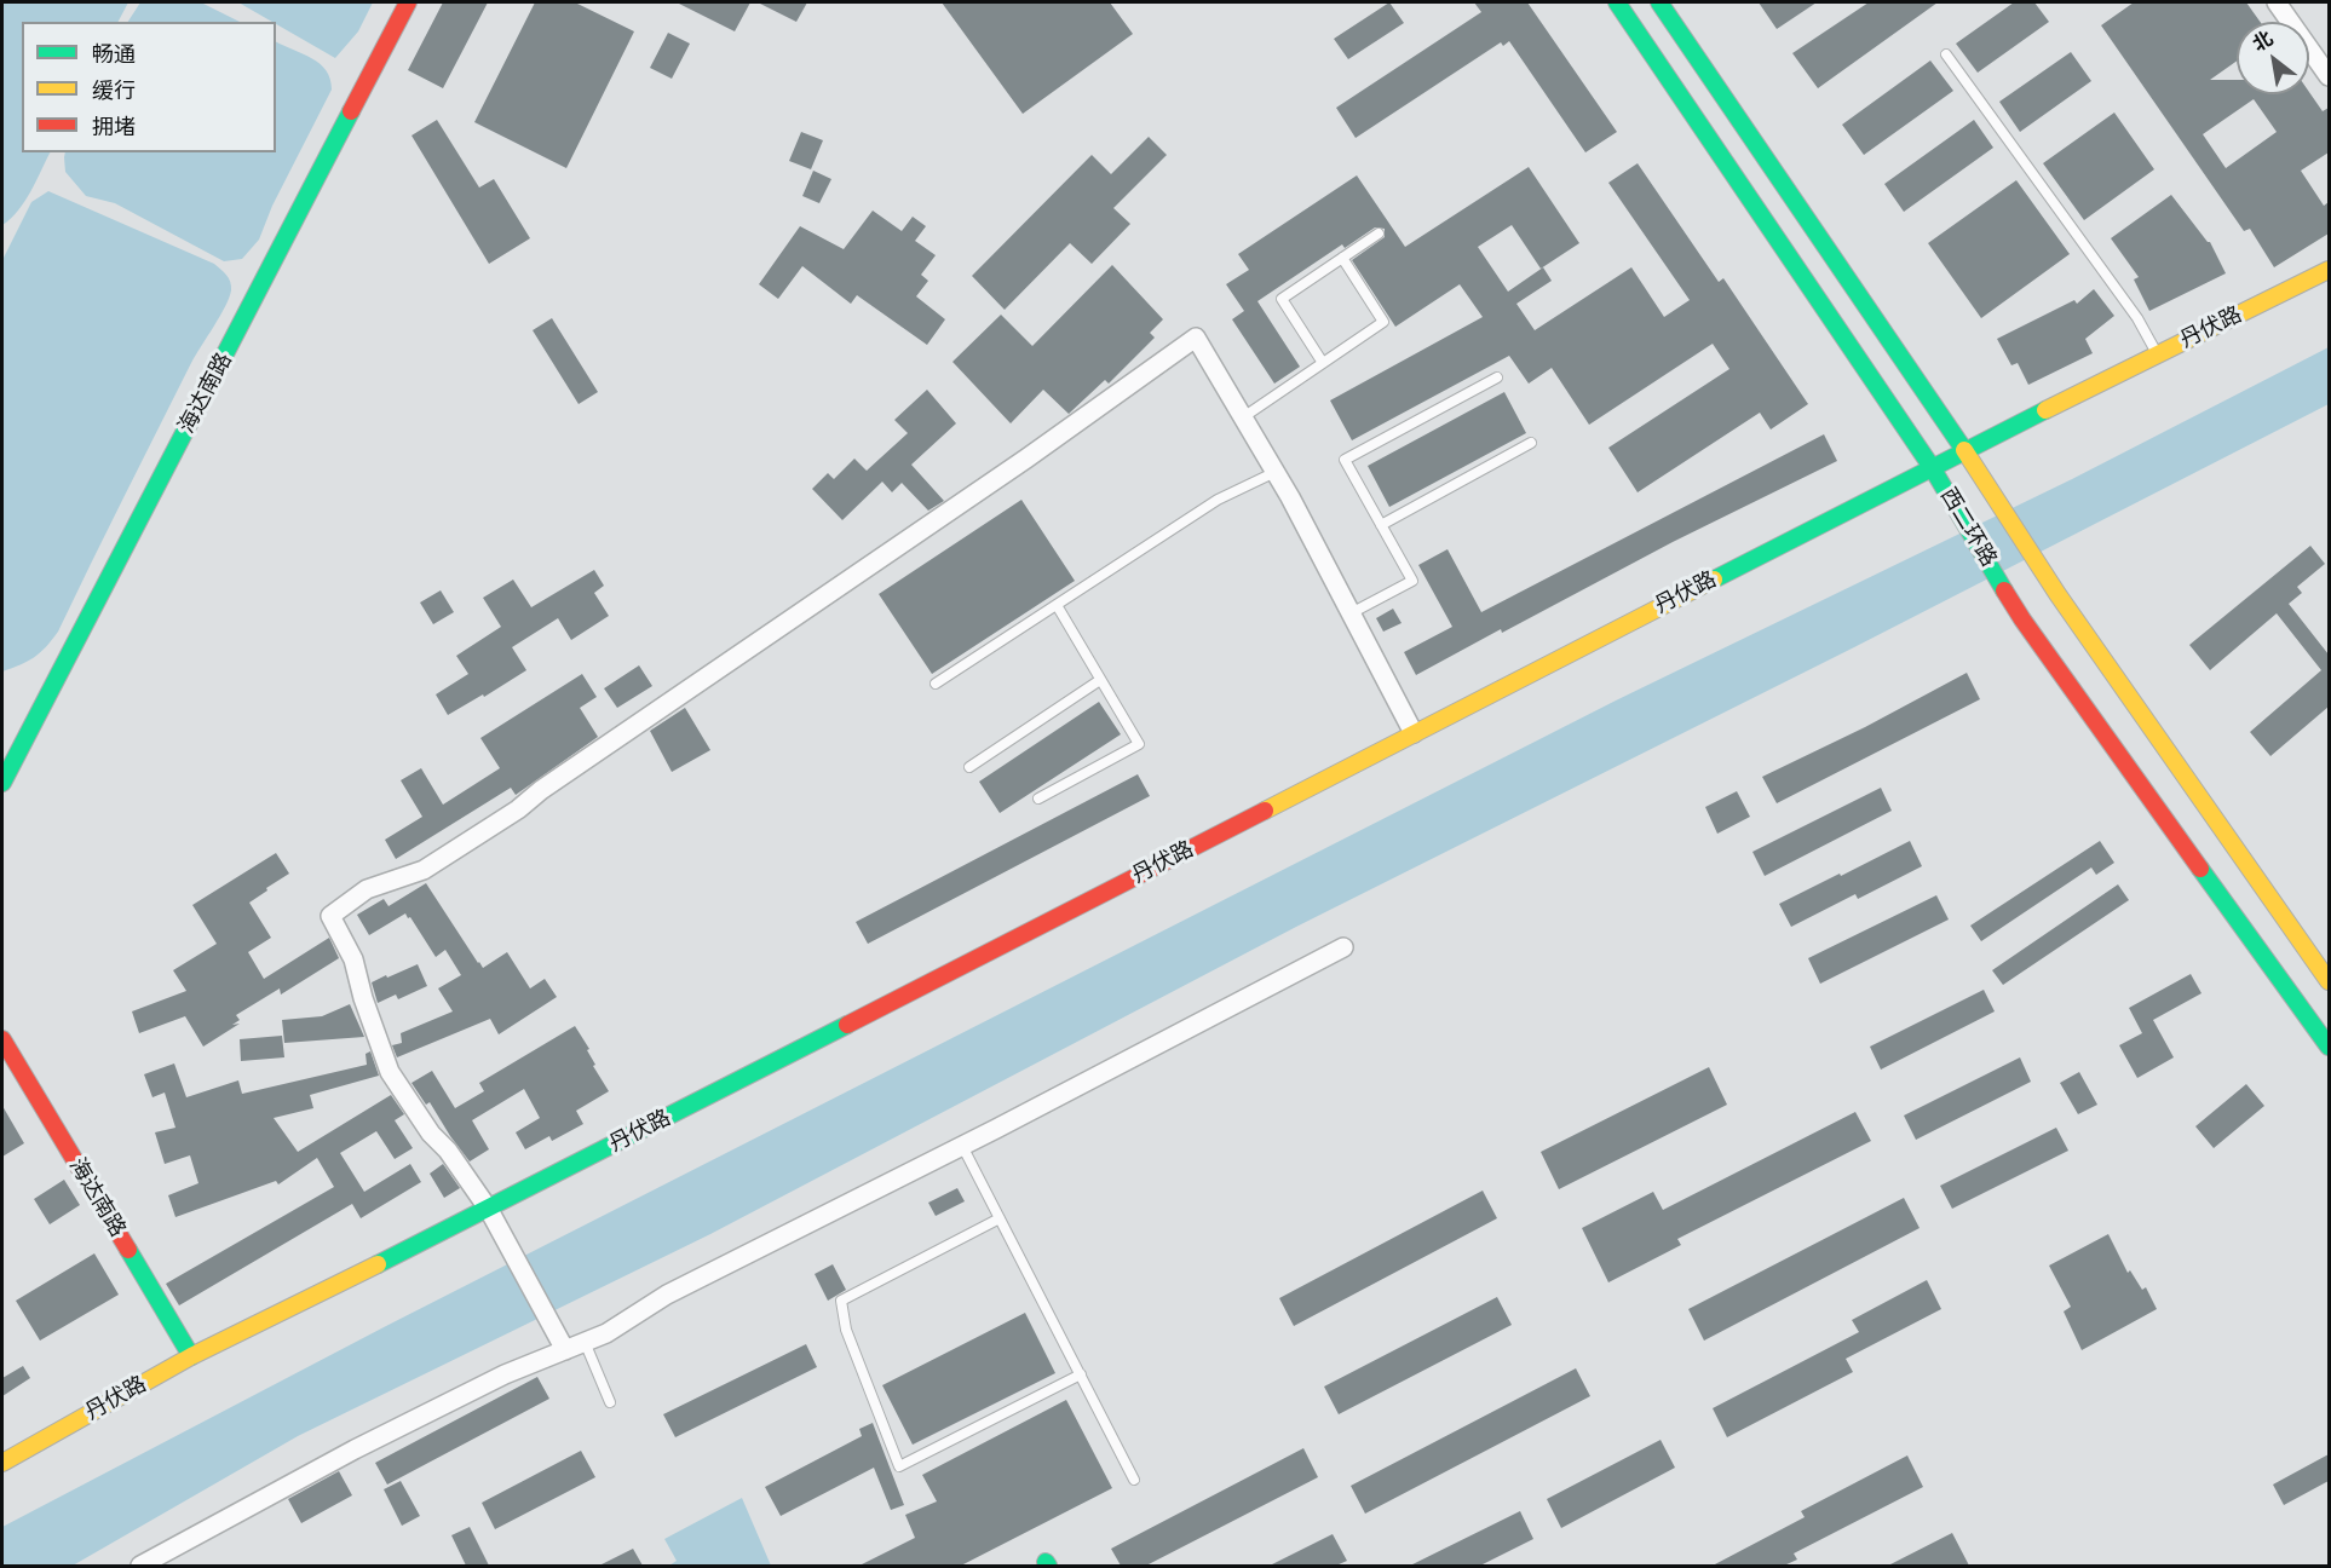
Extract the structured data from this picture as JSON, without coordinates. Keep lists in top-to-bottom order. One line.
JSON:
{"streets":{"main road":["丹伏路","海达南路","西二环路"]},"crossings":[["丹伏路","海达南路"],["丹伏路","西二环路"]],"legend":["畅通","缓行","拥堵"],"north":"top left"}
